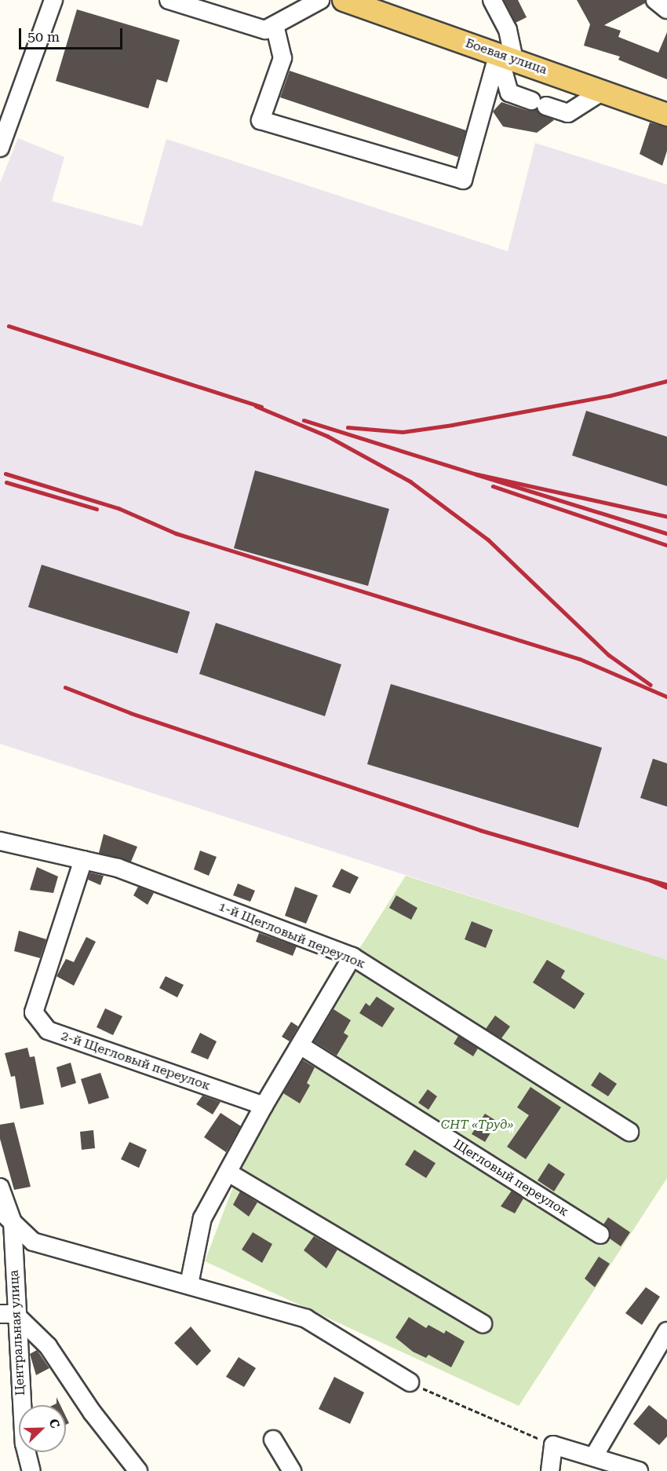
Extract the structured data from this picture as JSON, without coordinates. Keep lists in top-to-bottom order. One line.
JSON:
{"streets":{"main road":["Боевая улица"],"street":["1-й Щегловый переулок","2-й Щегловый переулок","Щегловый переулок","Центральная улица"]},"crossings":[["1-й Щегловый переулок","2-й Щегловый переулок"]],"parks":["СНТ «Труд»"],"scale_bar":"50 m","north":"top right"}
